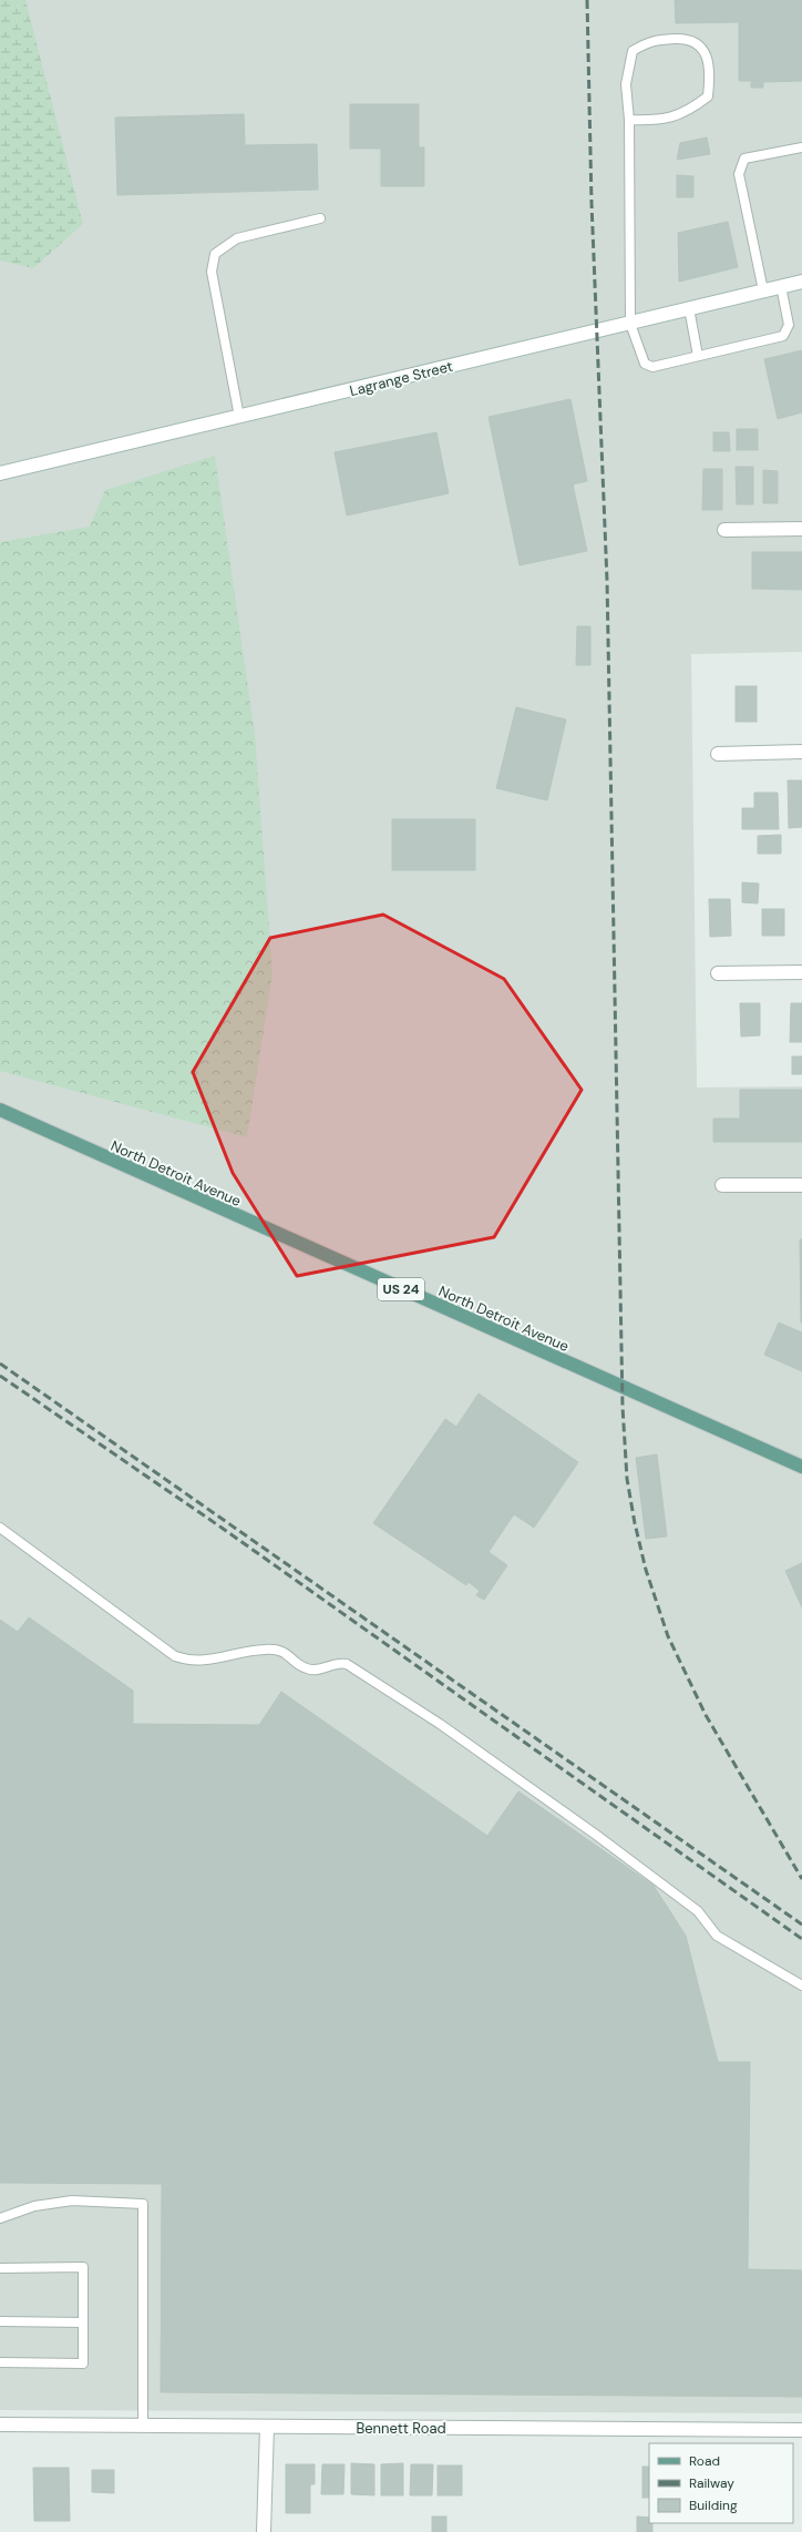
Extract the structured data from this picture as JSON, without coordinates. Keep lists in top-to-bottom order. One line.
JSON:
{"streets":{"main road":["North Detroit Avenue","US 24"],"street":["Lagrange Street","Bennett Road"]},"legend":["Road","Railway","Building"]}
